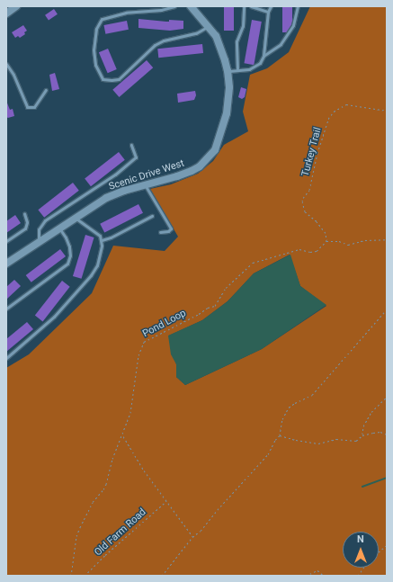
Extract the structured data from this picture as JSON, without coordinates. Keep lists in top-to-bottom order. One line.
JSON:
{"streets":{"street":["Scenic Drive West"],"path":["Turkey Trail","Pond Loop","Old Farm Road"]},"crossings":[["Turkey Trail","Pond Loop"]],"north":"top"}
